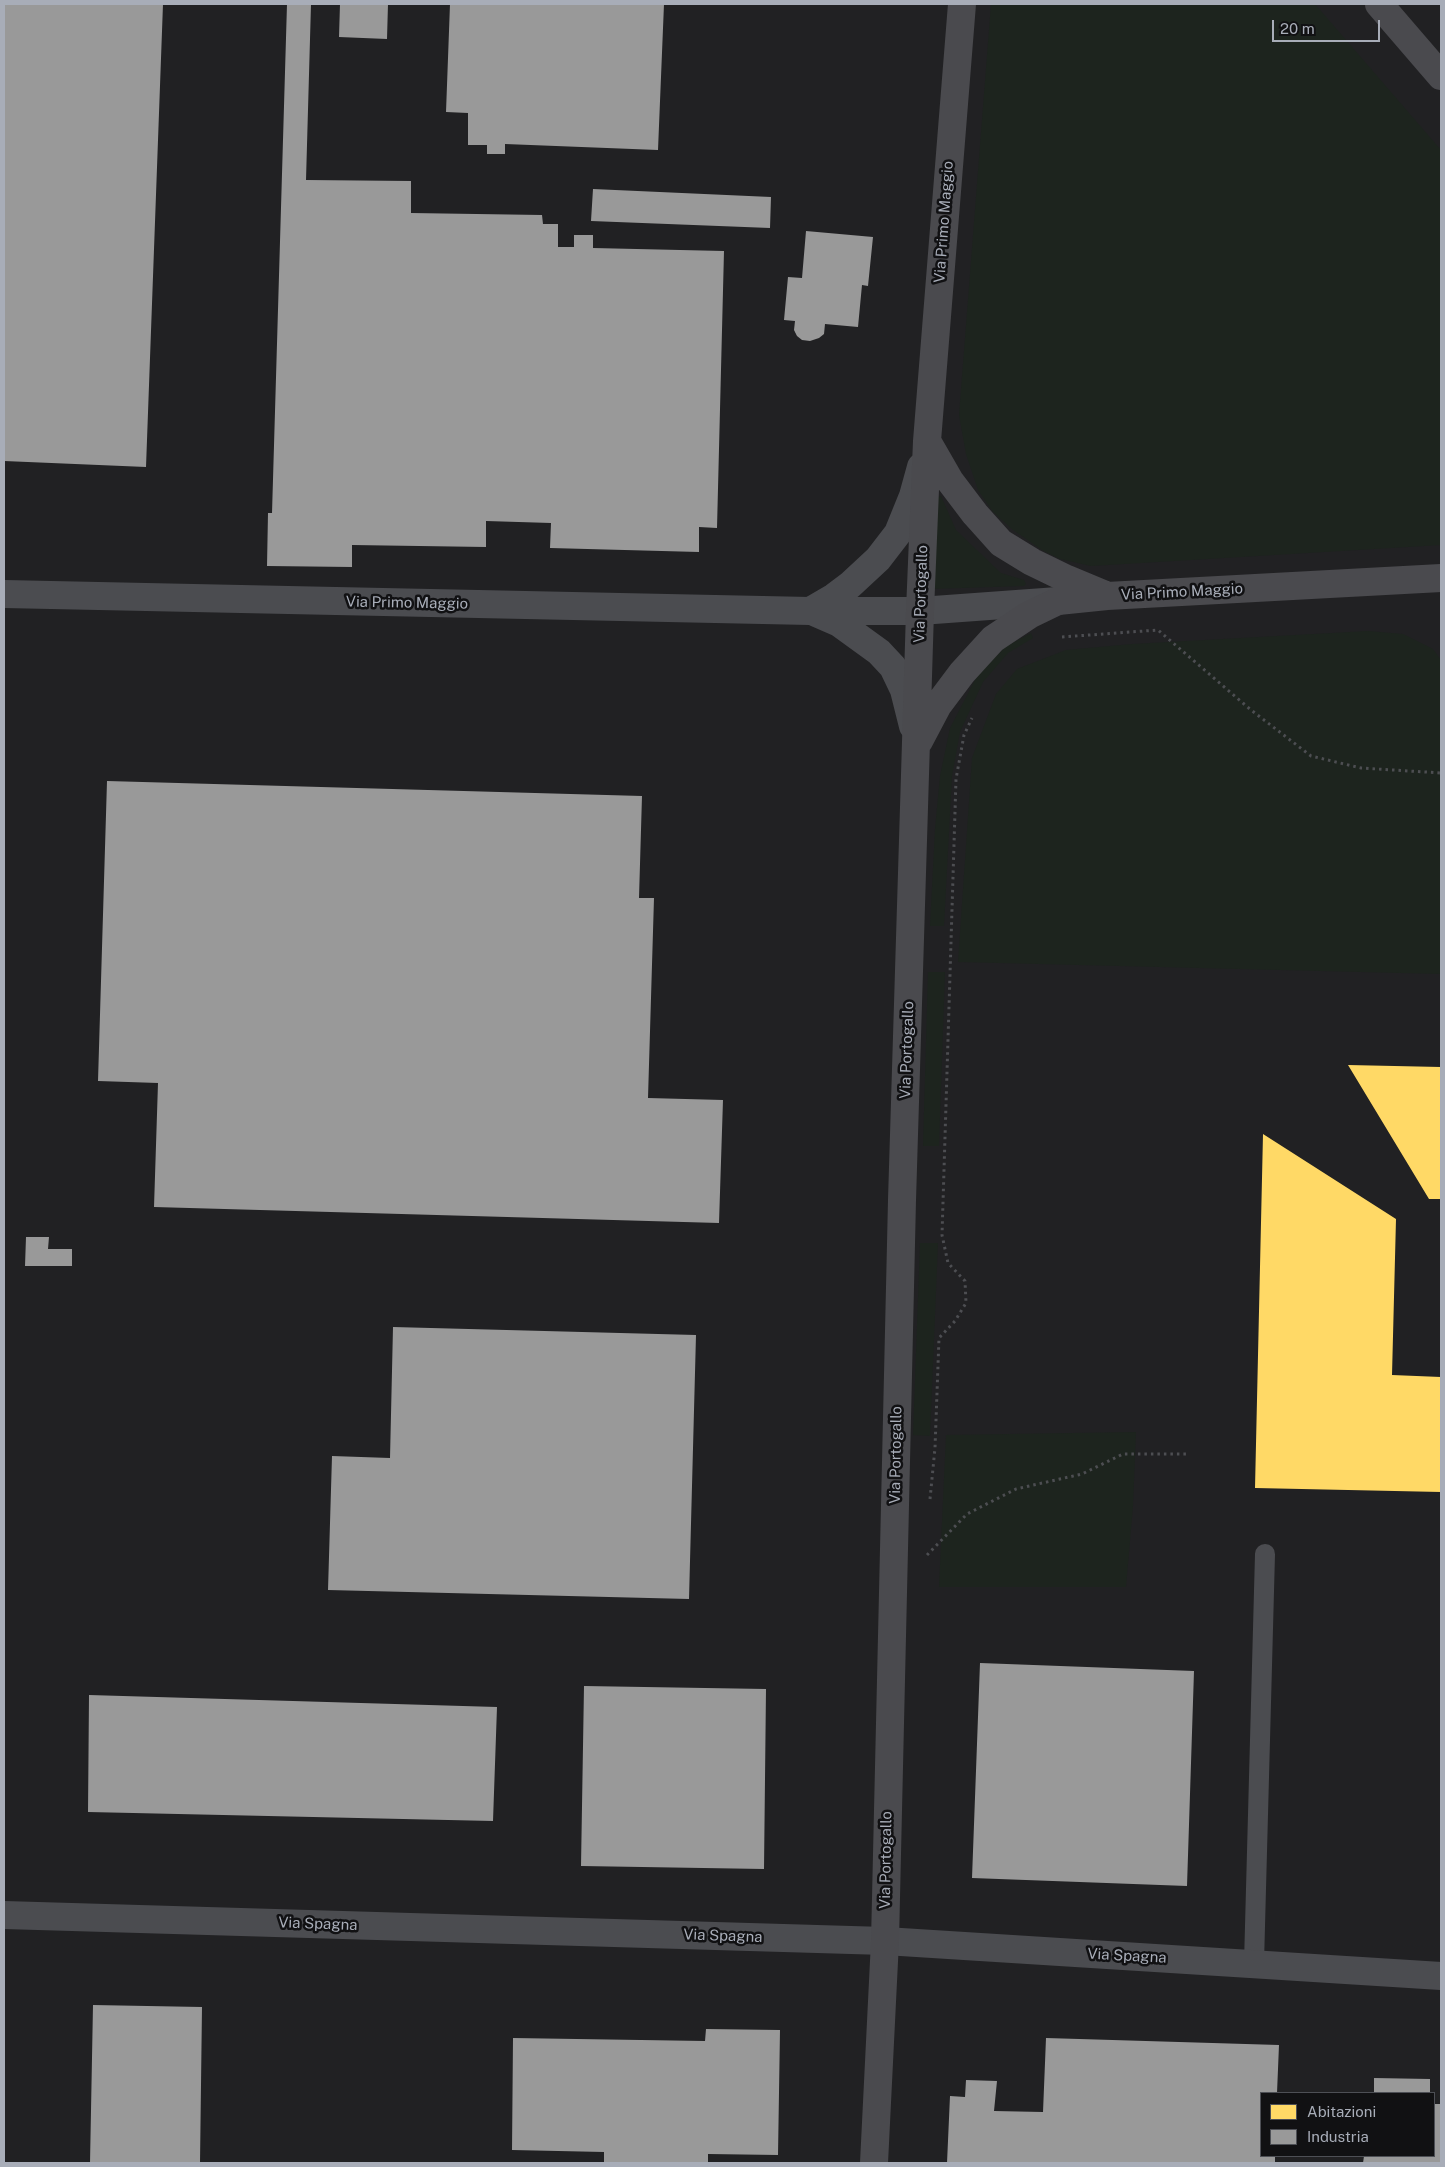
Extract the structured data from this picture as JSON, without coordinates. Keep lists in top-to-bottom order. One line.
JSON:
{"streets":{"main road":["Via Primo Maggio","Via Portogallo"],"street":["Via Spagna"]},"crossings":[["Via Primo Maggio","Via Portogallo"],["Via Portogallo","Via Spagna"]],"legend":["Abitazioni","Industria"],"scale_bar":"20 m"}
